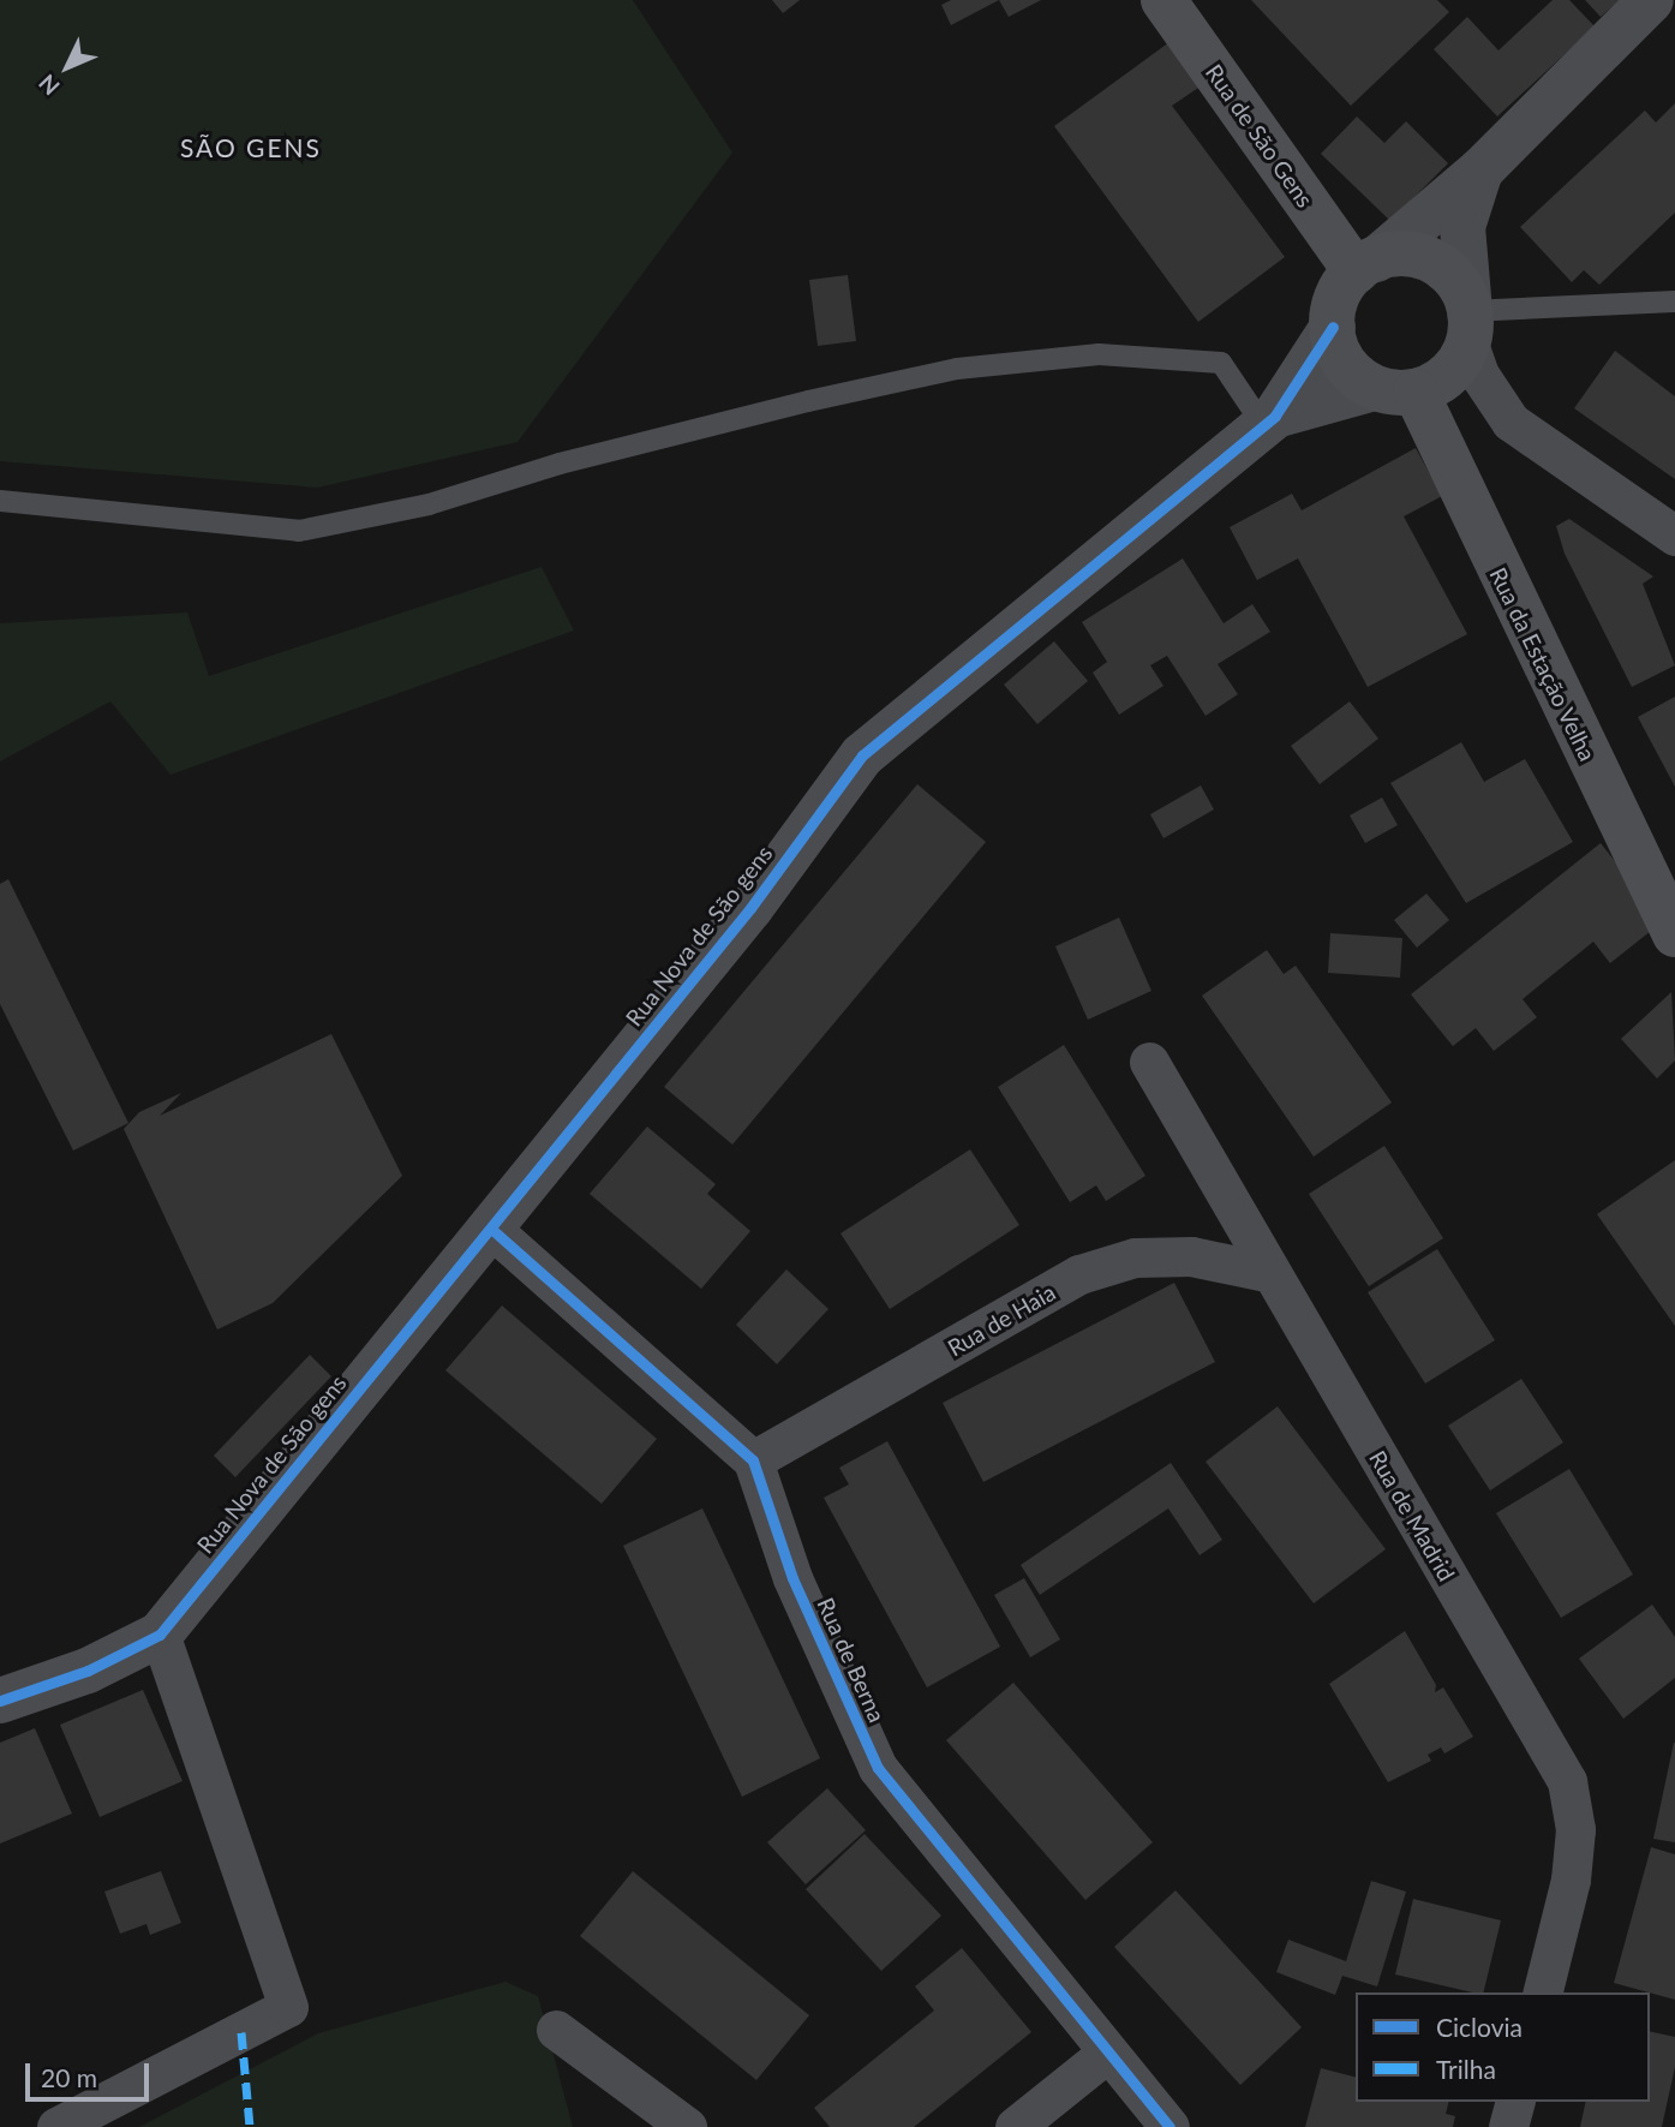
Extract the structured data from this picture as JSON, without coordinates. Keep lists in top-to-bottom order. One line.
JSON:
{"streets":{"main road":["Rua de São Gens","Rua da Estação Velha"],"street":["Rua Nova de São gens","Rua de Haia","Rua de Madrid","Rua de Berna"]},"crossings":[["Rua de São Gens","Rua da Estação Velha"],["Rua de São Gens","Rua Nova de São gens"],["Rua da Estação Velha","Rua Nova de São gens"],["Rua Nova de São gens","Rua de Berna"],["Rua de Haia","Rua de Madrid"],["Rua de Haia","Rua de Berna"]],"districts":["SÃO GENS"],"legend":["Ciclovia","Trilha"],"scale_bar":"20 m","north":"bottom left"}
